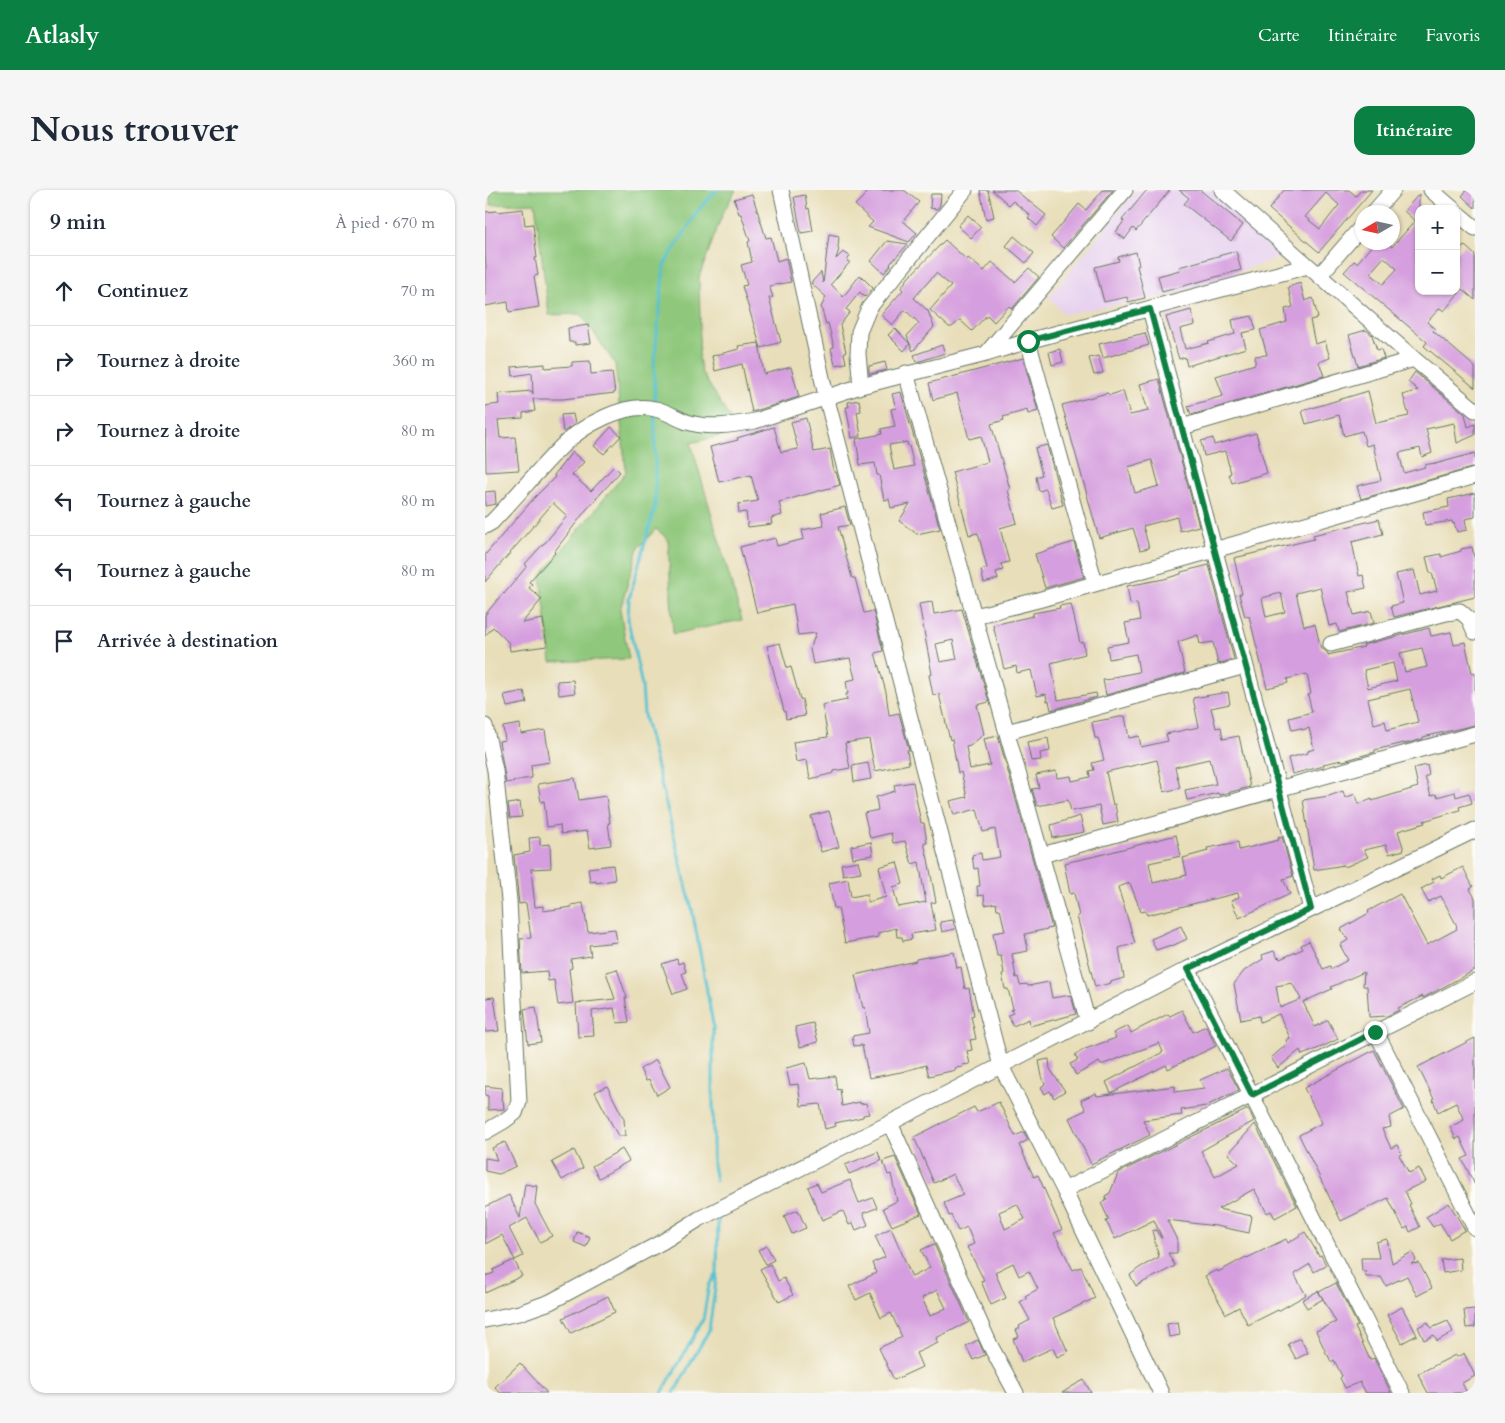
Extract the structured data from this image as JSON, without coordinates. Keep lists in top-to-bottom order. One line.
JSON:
{"north":"left","page":{"header":"Atlasly","nav":["Carte","Itinéraire","Favoris"],"title":"Nous trouver","buttons":"Itinéraire","heading":["9 min","À pied · 670 m"],"map_buttons":["+","−"],"list":[["Continuez","70 m"],["Tournez à droite","360 m"],["Tournez à droite","80 m"],["Tournez à gauche","80 m"],["Tournez à gauche","80 m"],"Arrivée à destination"]}}
